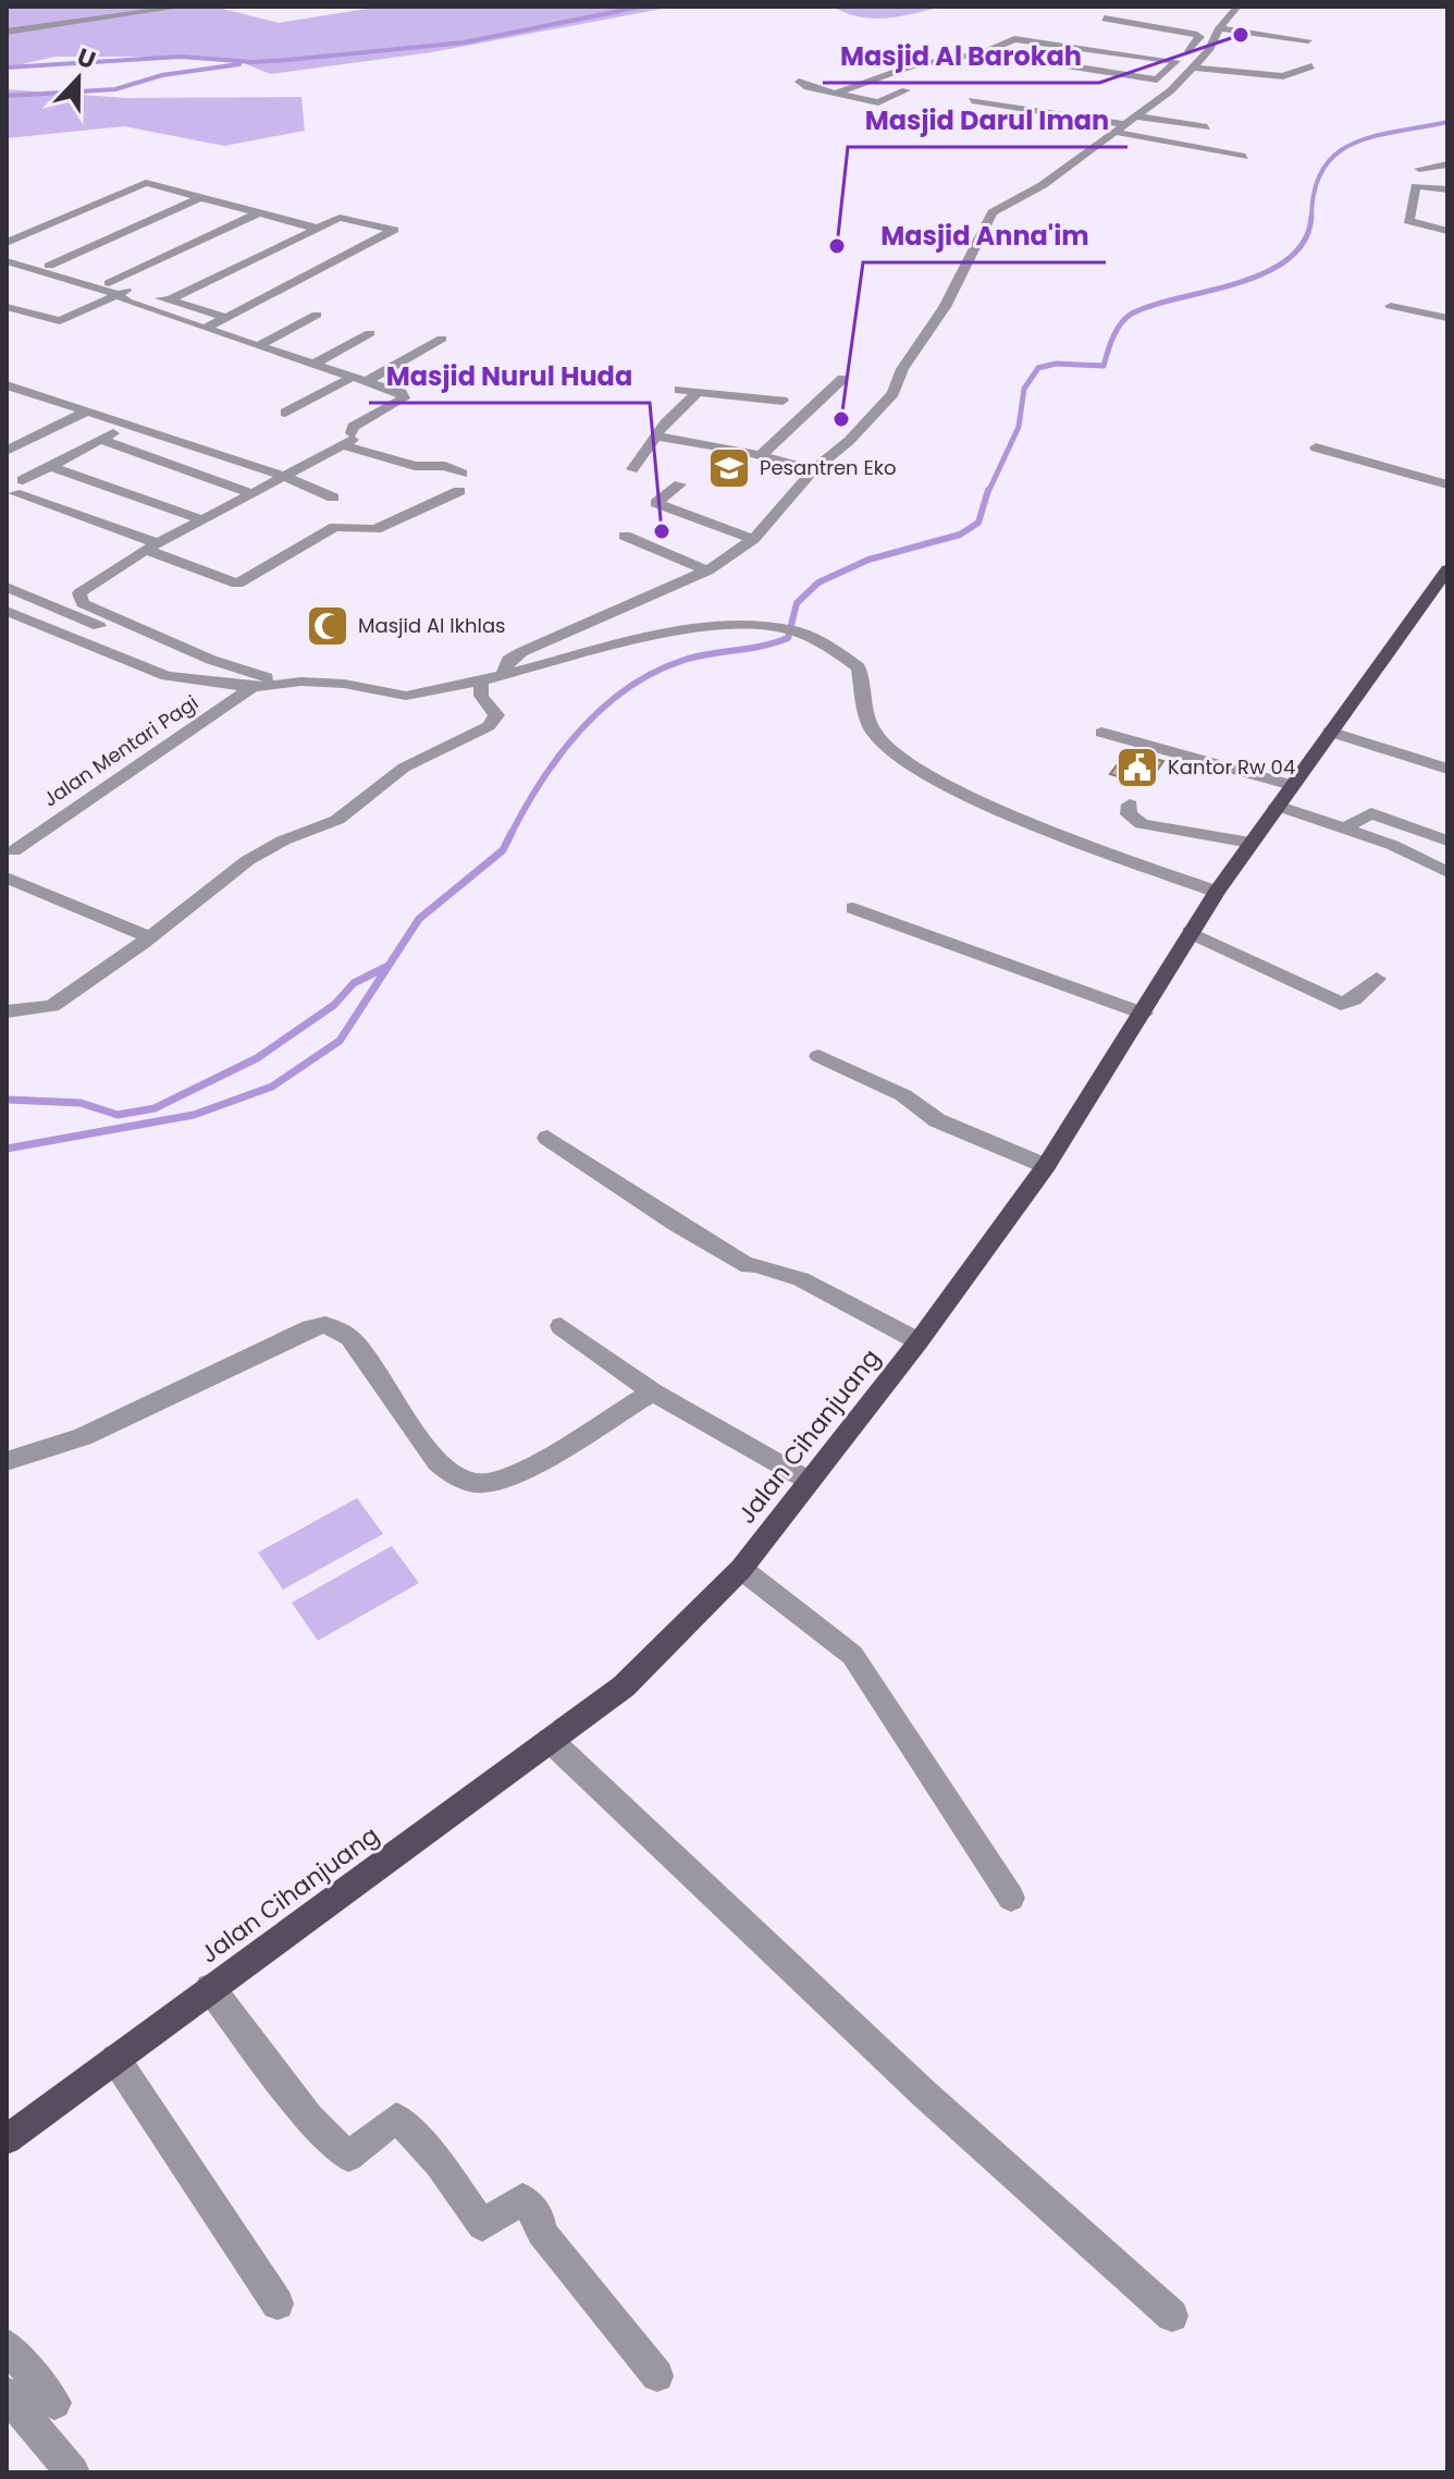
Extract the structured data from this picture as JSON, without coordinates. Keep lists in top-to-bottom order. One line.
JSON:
{"streets":{"main road":["Jalan Cihanjuang"],"street":["Jalan Mentari Pagi"]},"places":{"other":["Masjid Al Barokah","Masjid Darul Iman","Masjid Anna'im","Masjid Nurul Huda"],"school or university":["Pesantren Eko"],"mosque":["Masjid Al Ikhlas"],"public building":["Kantor Rw 04"]},"north":"top"}
